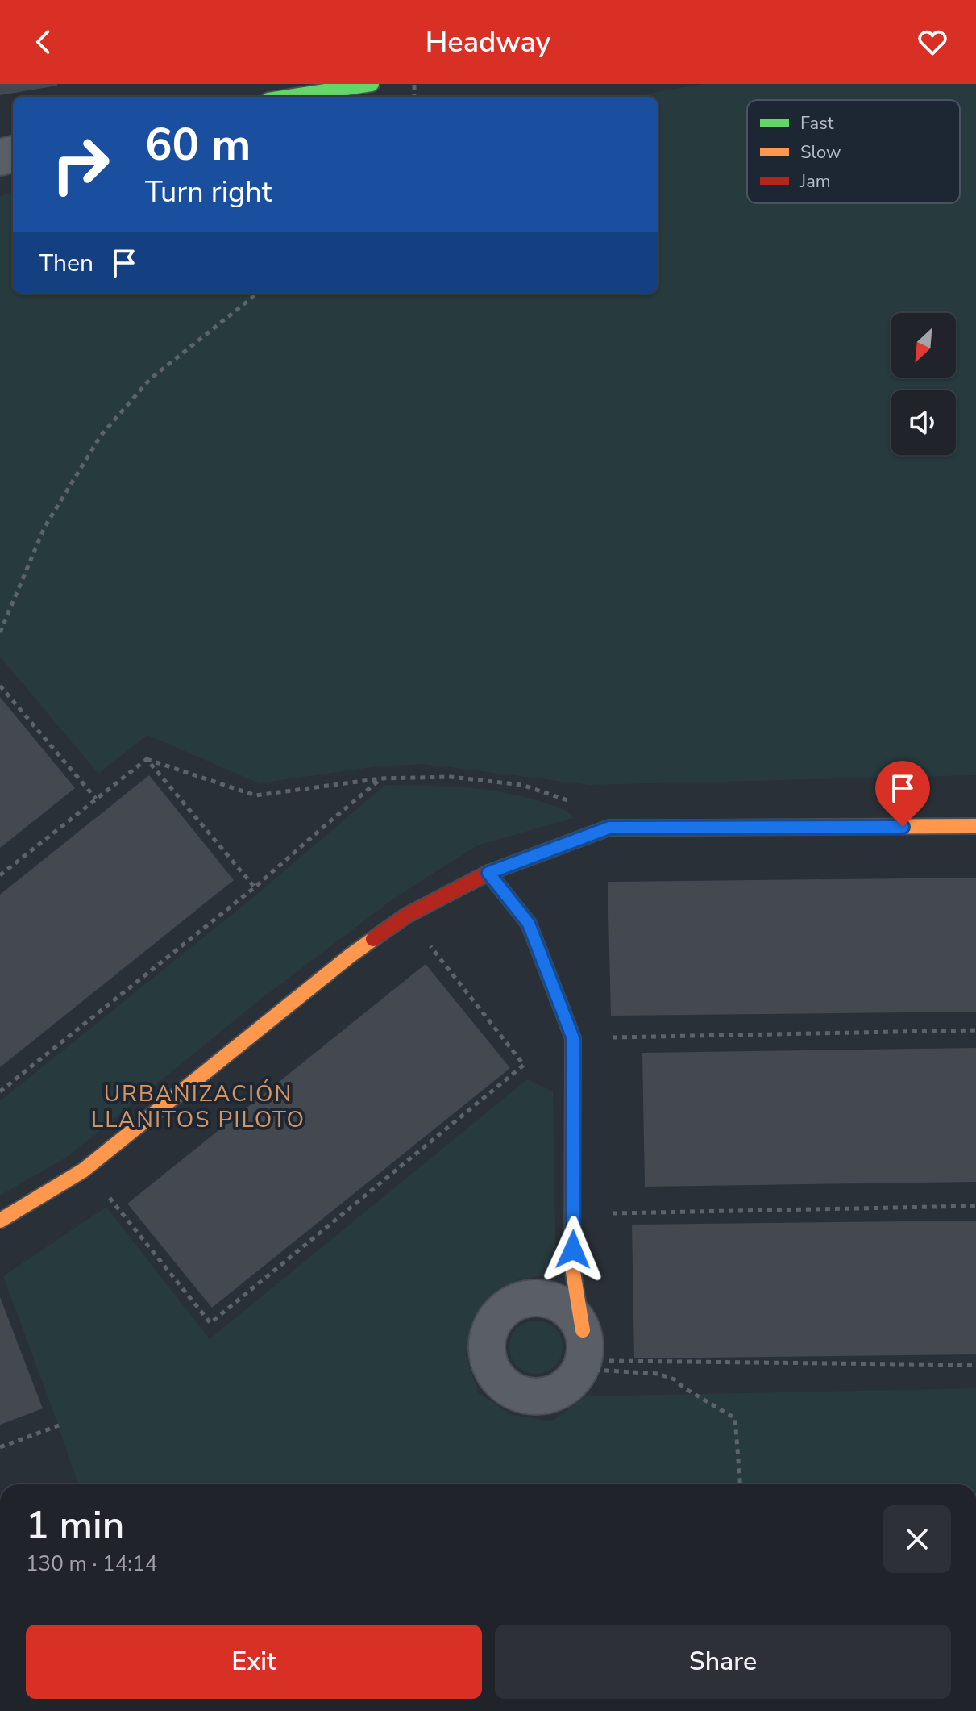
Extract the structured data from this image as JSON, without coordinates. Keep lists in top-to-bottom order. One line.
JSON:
{"districts":["URBANIZACIÓN LLANITOS PILOTO"],"legend":["Fast","Slow","Jam"],"north":"bottom left","page":{"header":"Headway","turn":["60 m","Turn right"],"then":"Then","heading":["1 min","130 m · 14:14"],"buttons":["Exit","Share"]}}
